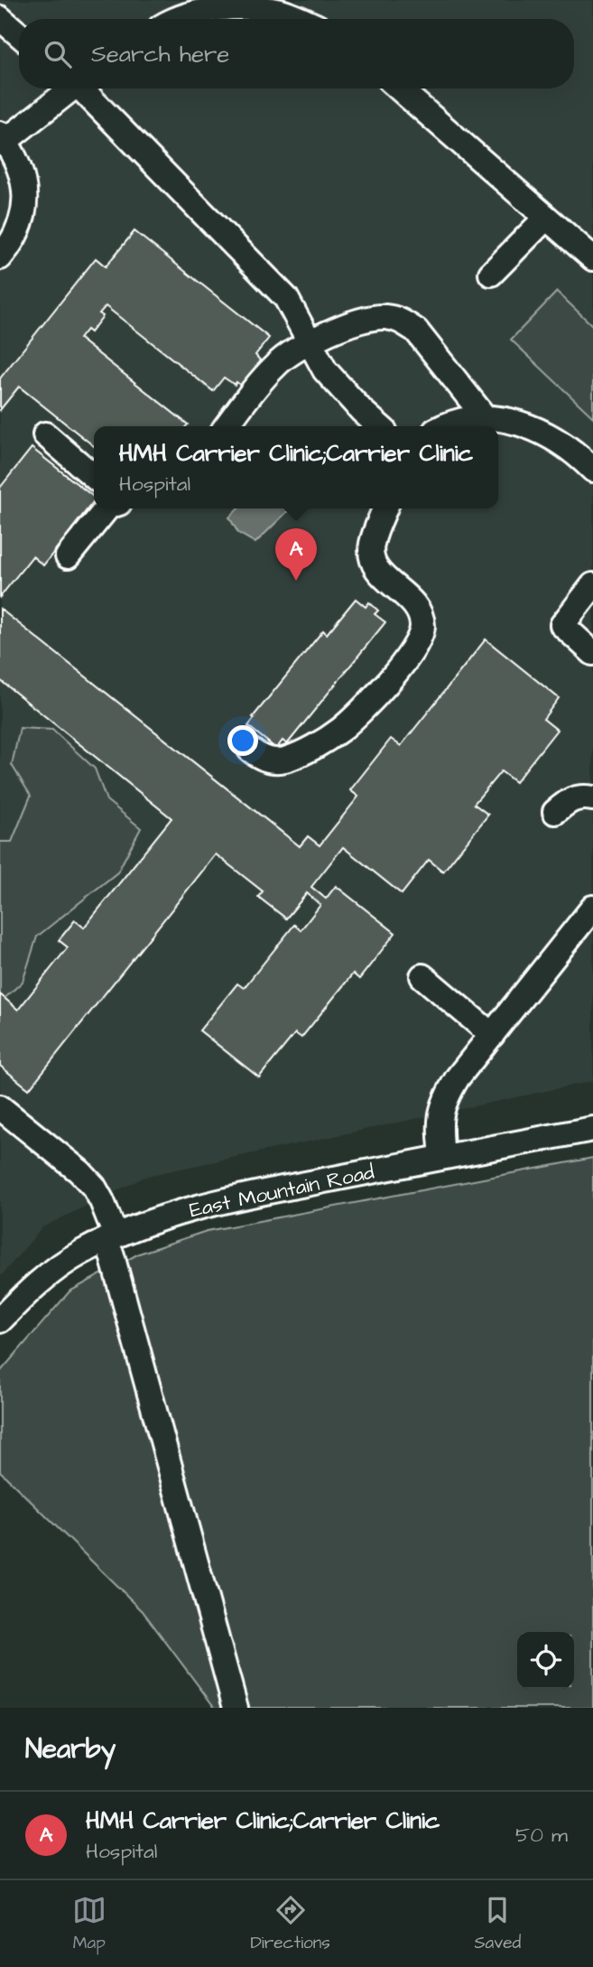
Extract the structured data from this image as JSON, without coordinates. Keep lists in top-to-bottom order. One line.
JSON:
{"streets":{"street":["East Mountain Road"]},"page":{"search":"Search here","popup":["HMH Carrier Clinic;Carrier Clinic","Hospital"],"pins":"A","heading":"Nearby","list":[{"mark":"A","name":"HMH Carrier Clinic;Carrier Clinic","note":"Hospital","value":"50 m"}],"nav":["Map","Directions","Saved"]}}
